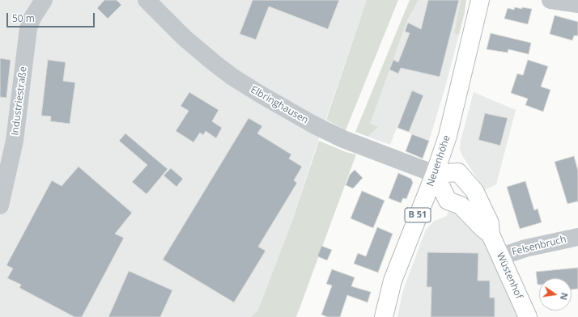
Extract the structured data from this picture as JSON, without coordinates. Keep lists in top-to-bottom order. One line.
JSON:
{"streets":{"main road":["Neuenhöhe","B 51","Wüstenhof"],"street":["Industriestraße","Elbringhausen","Felsenbruch"]},"crossings":[["Elbringhausen","Neuenhöhe"],["Elbringhausen","Wüstenhof"],["Neuenhöhe","Wüstenhof"],["Felsenbruch","Wüstenhof"]],"scale_bar":"50 m","north":"right"}
